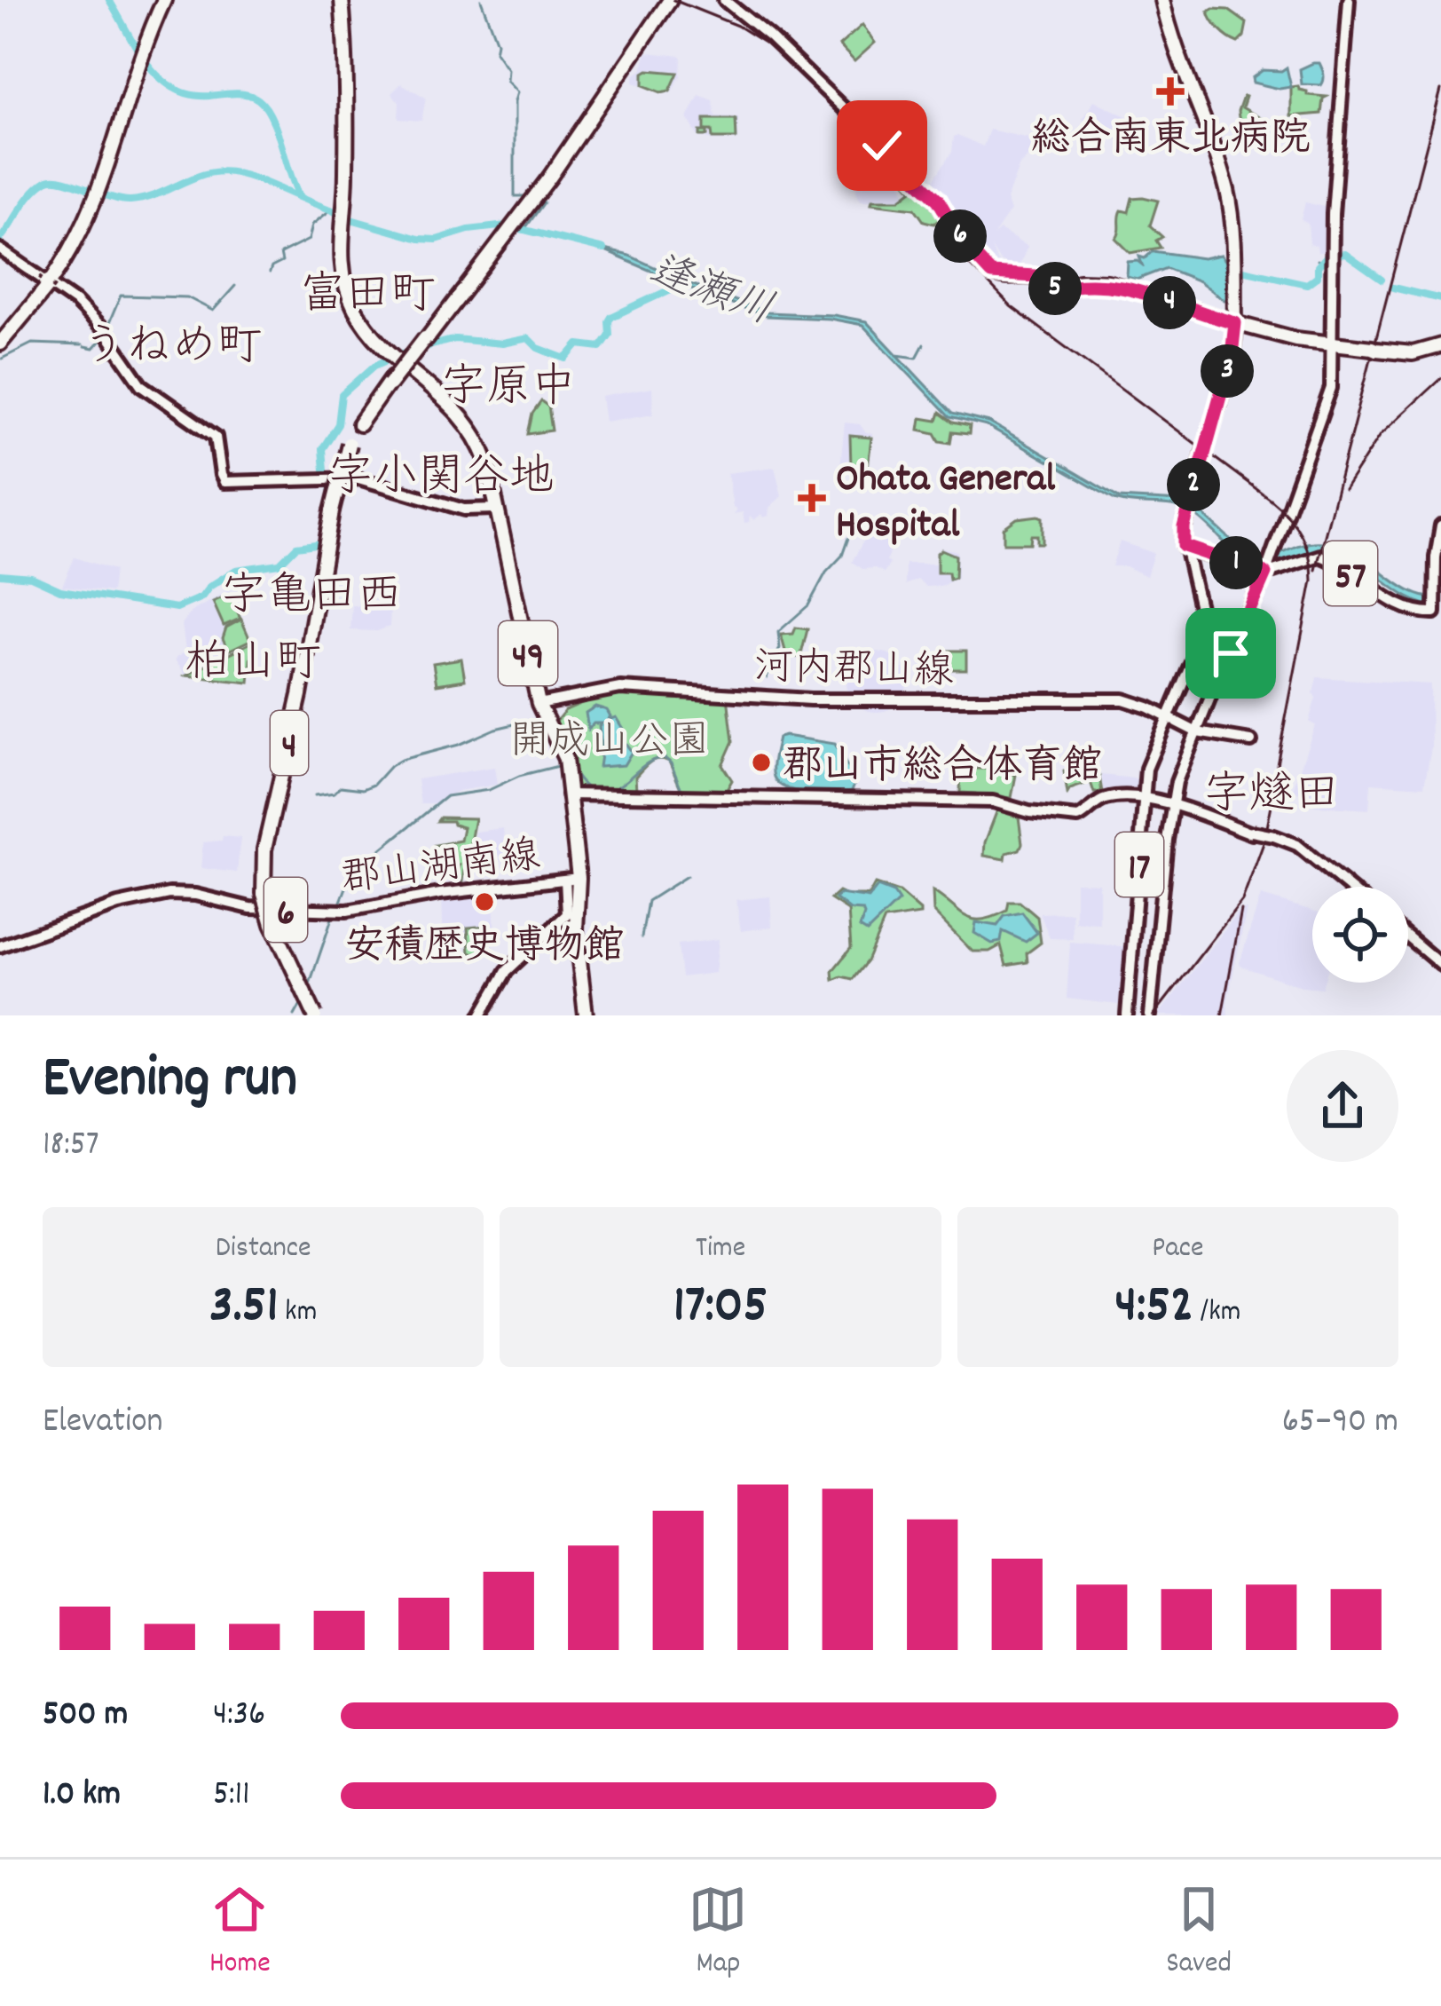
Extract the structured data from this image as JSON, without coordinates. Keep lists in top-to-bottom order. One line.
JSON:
{"streets":{"highway":["49","4"],"main road":["57","河内郡山線","郡山湖南線","17","6"]},"crossings":[["49","河内郡山線"],["49","郡山湖南線"],["河内郡山線","17"],["4","郡山湖南線"],["郡山湖南線","17"]],"districts":["富田町","うねめ町","字原中","字小関谷地","字亀田西","柏山町","字燧田"],"water":["逢瀬川"],"parks":["開成山公園"],"places":{"health":["総合南東北病院","Ohata General Hospital"],"other":["郡山市総合体育館","安積歴史博物館"]},"page":{"pins":["6","5","4","3","2","1"],"heading":["Evening run","18:57"],"stats":[["Distance","3.51 km"],["Time","17:05"],["Pace","4:52 /km"]],"chart":["Elevation","65–90 m"],"list":[{"name":"500 m","note":"4:36"},{"name":"1.0 km","note":"5:11"}],"tabs":["Home","Map","Saved"]}}
